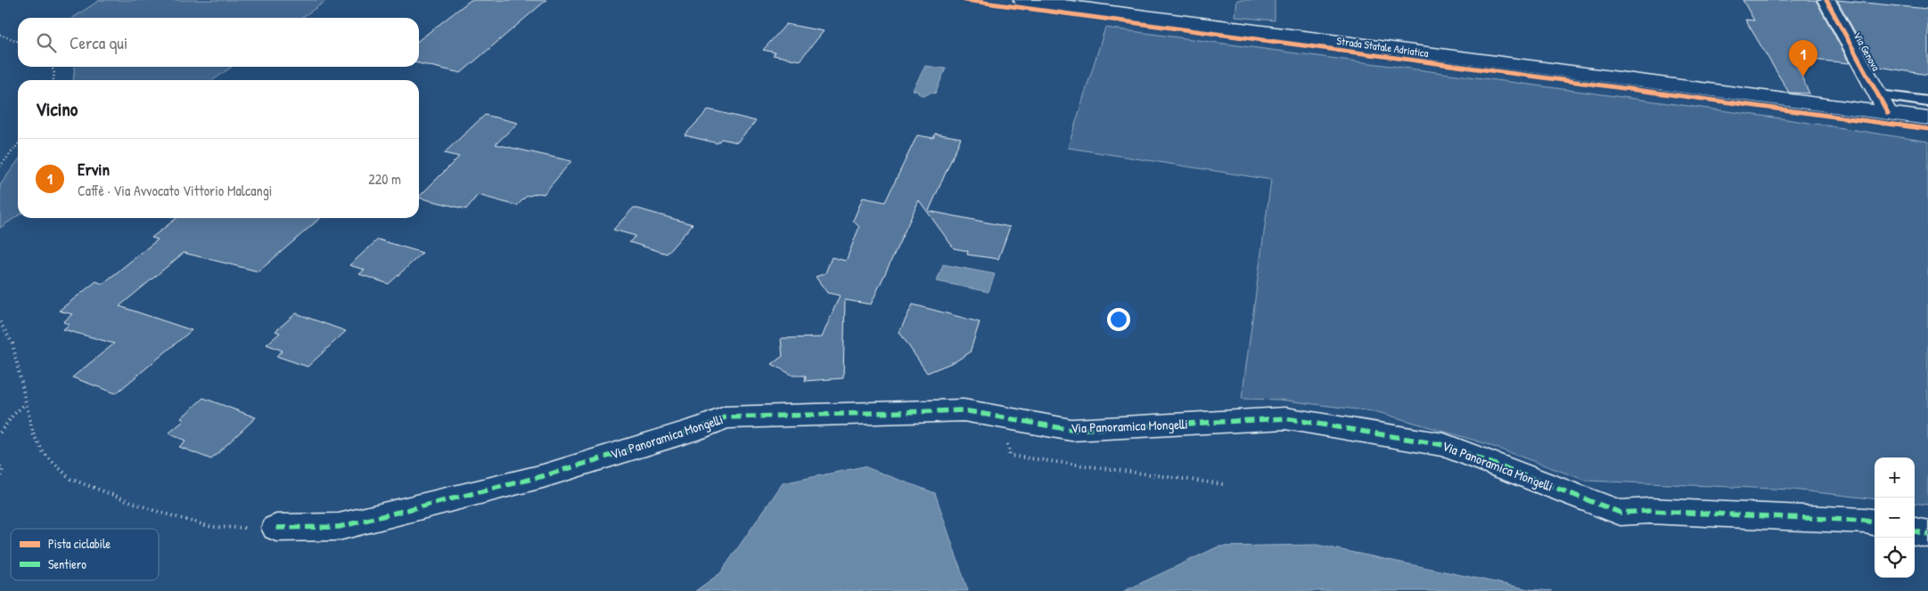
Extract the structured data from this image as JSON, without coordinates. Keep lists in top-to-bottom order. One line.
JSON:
{"streets":{"street":["Strada Statale Adriatica","Via Genova","Via Panoramica Mongelli"]},"crossings":[["Strada Statale Adriatica","Via Genova"]],"legend":["Pista ciclabile","Sentiero"],"page":{"search":"Cerca qui","pins":"1","heading":"Vicino","list":[{"mark":"1","name":"Ervin","note":"Caffè · Via Avvocato Vittorio Malcangi","value":"220 m"}],"map_buttons":["+","−"]}}
